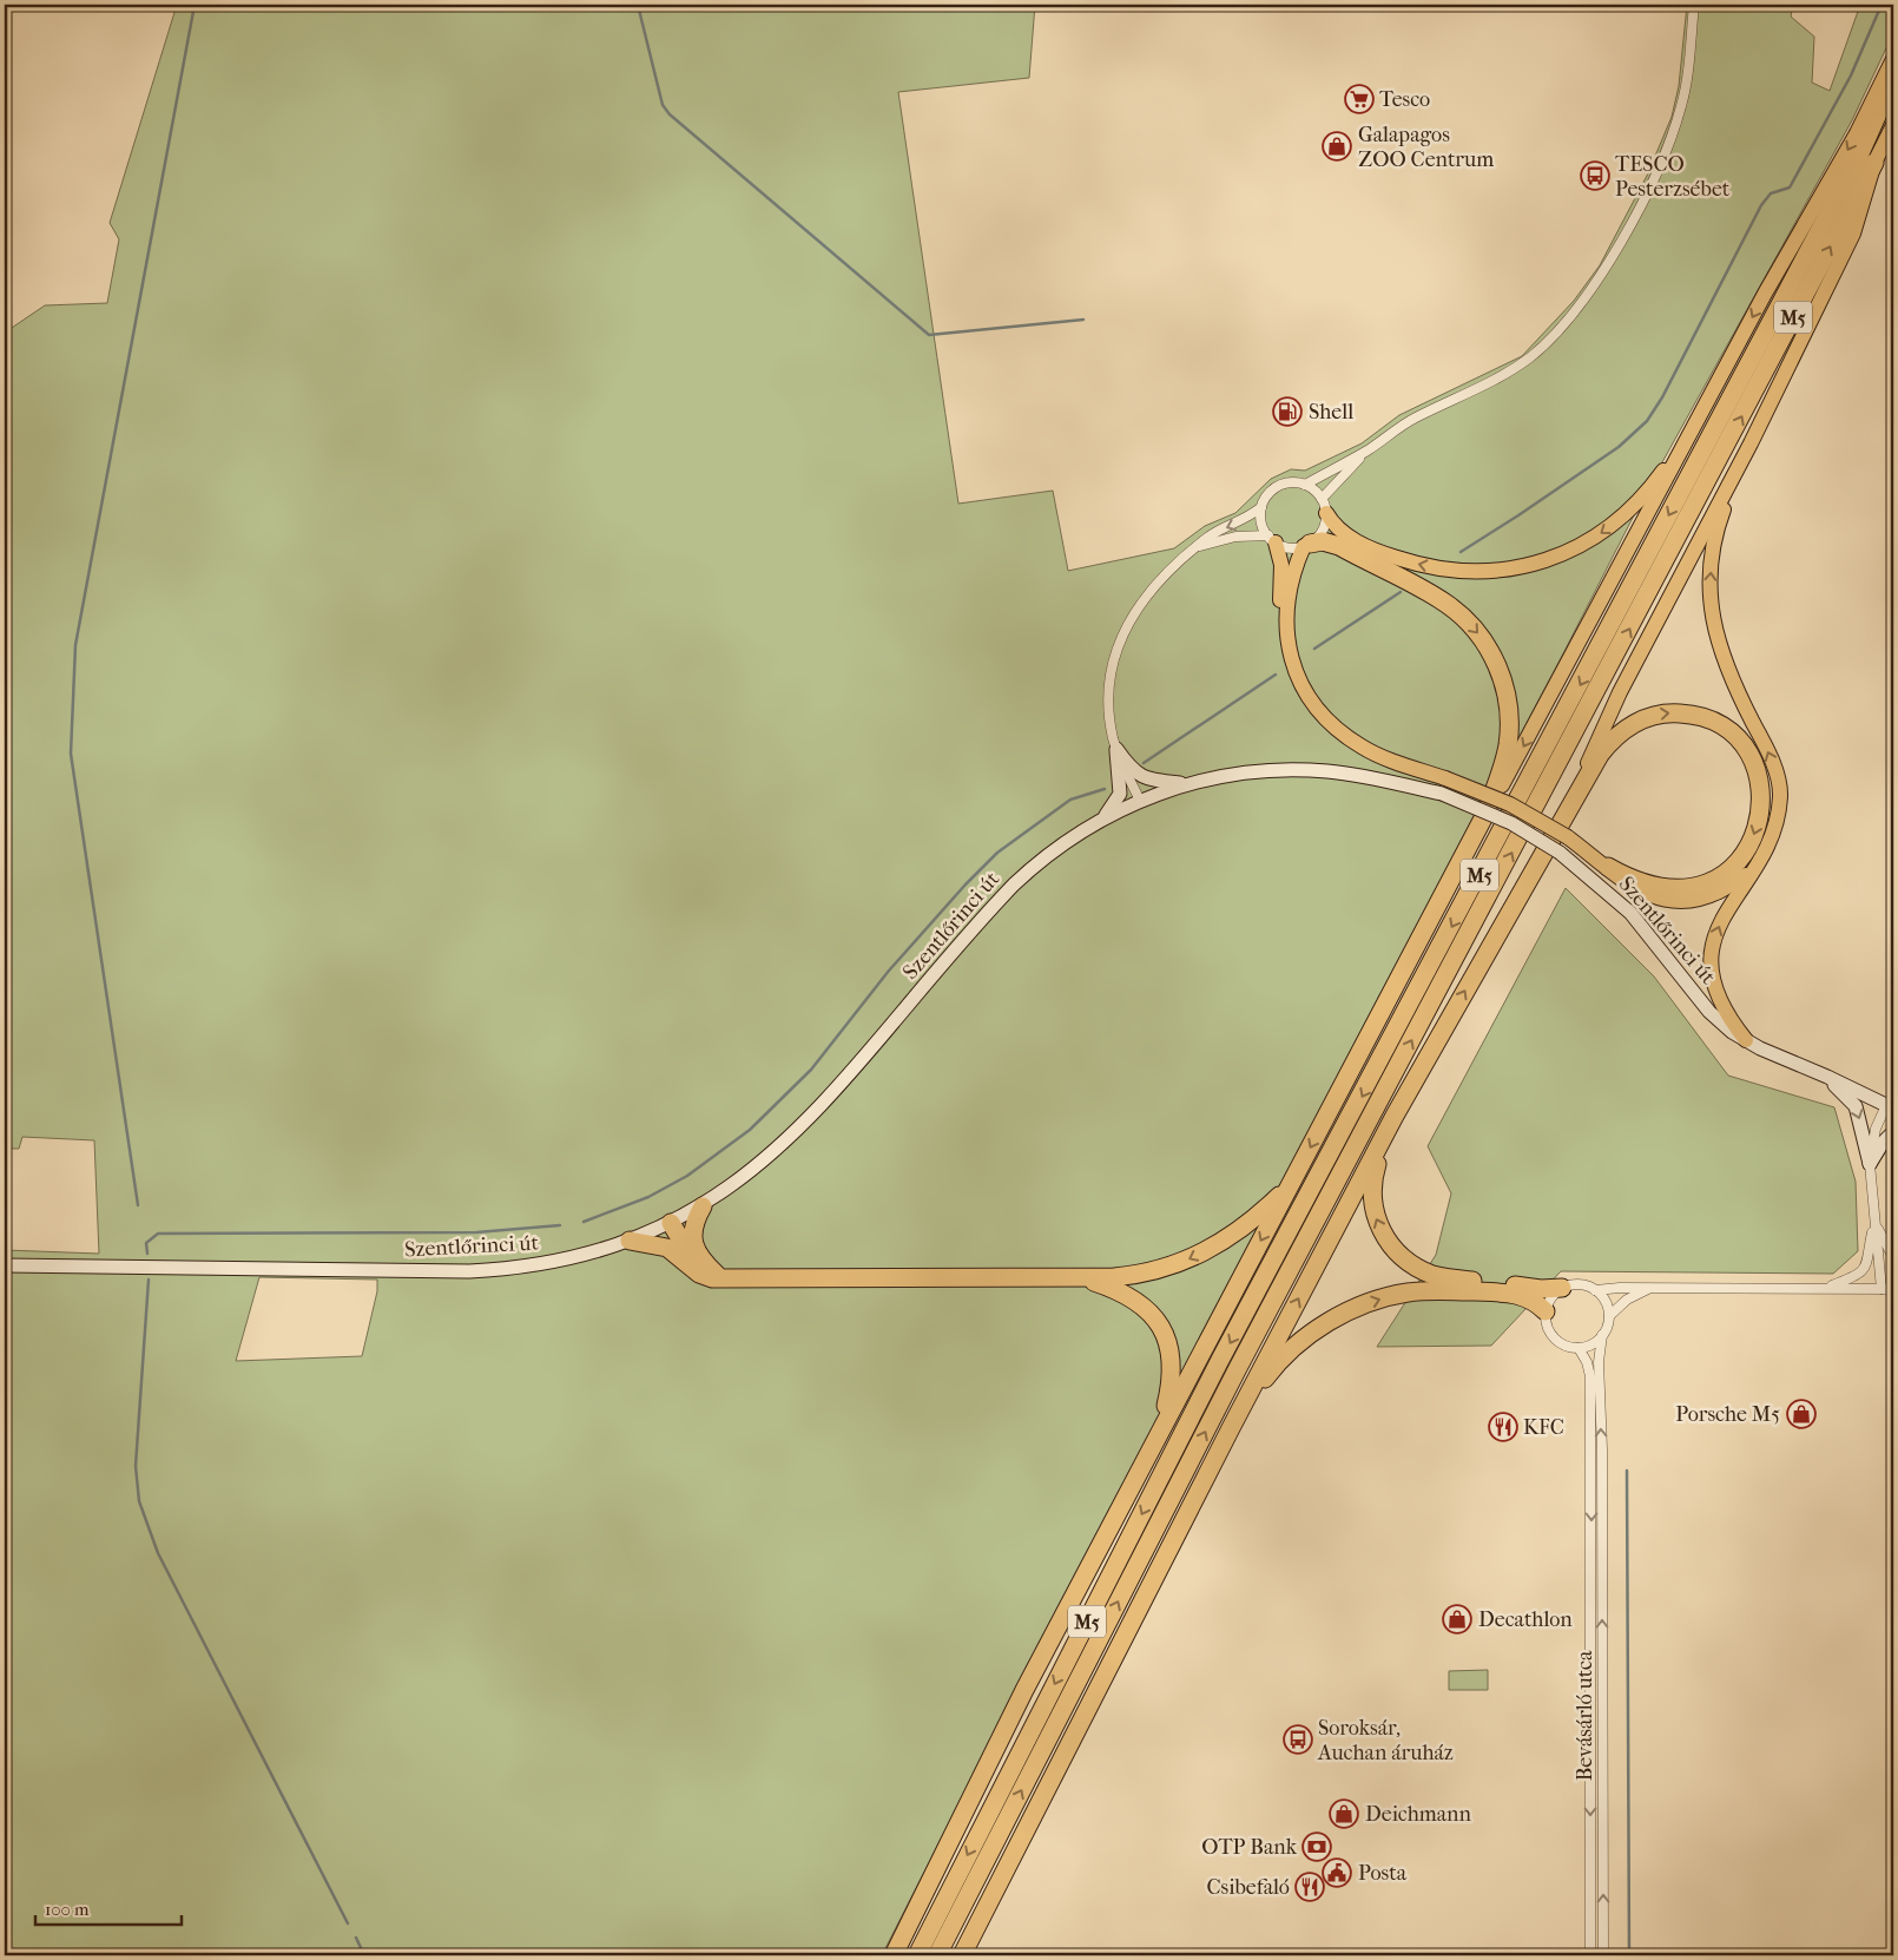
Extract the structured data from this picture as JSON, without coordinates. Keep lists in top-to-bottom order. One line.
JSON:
{"streets":{"highway":["M5"],"main road":["Szentlőrinci út"],"street":["Bevásárló utca"]},"places":{"supermarket":["Tesco"],"shop":["Galapagos ZOO Centrum","Porsche M5","Decathlon","Deichmann"],"bus stop":["TESCO Pesterzsébet","Soroksár, Auchan áruház"],"fuel station":["Shell"],"restaurant":["KFC","Csibefaló"],"bank":["OTP Bank"],"public building":["Posta"]},"scale_bar":"100 m"}
